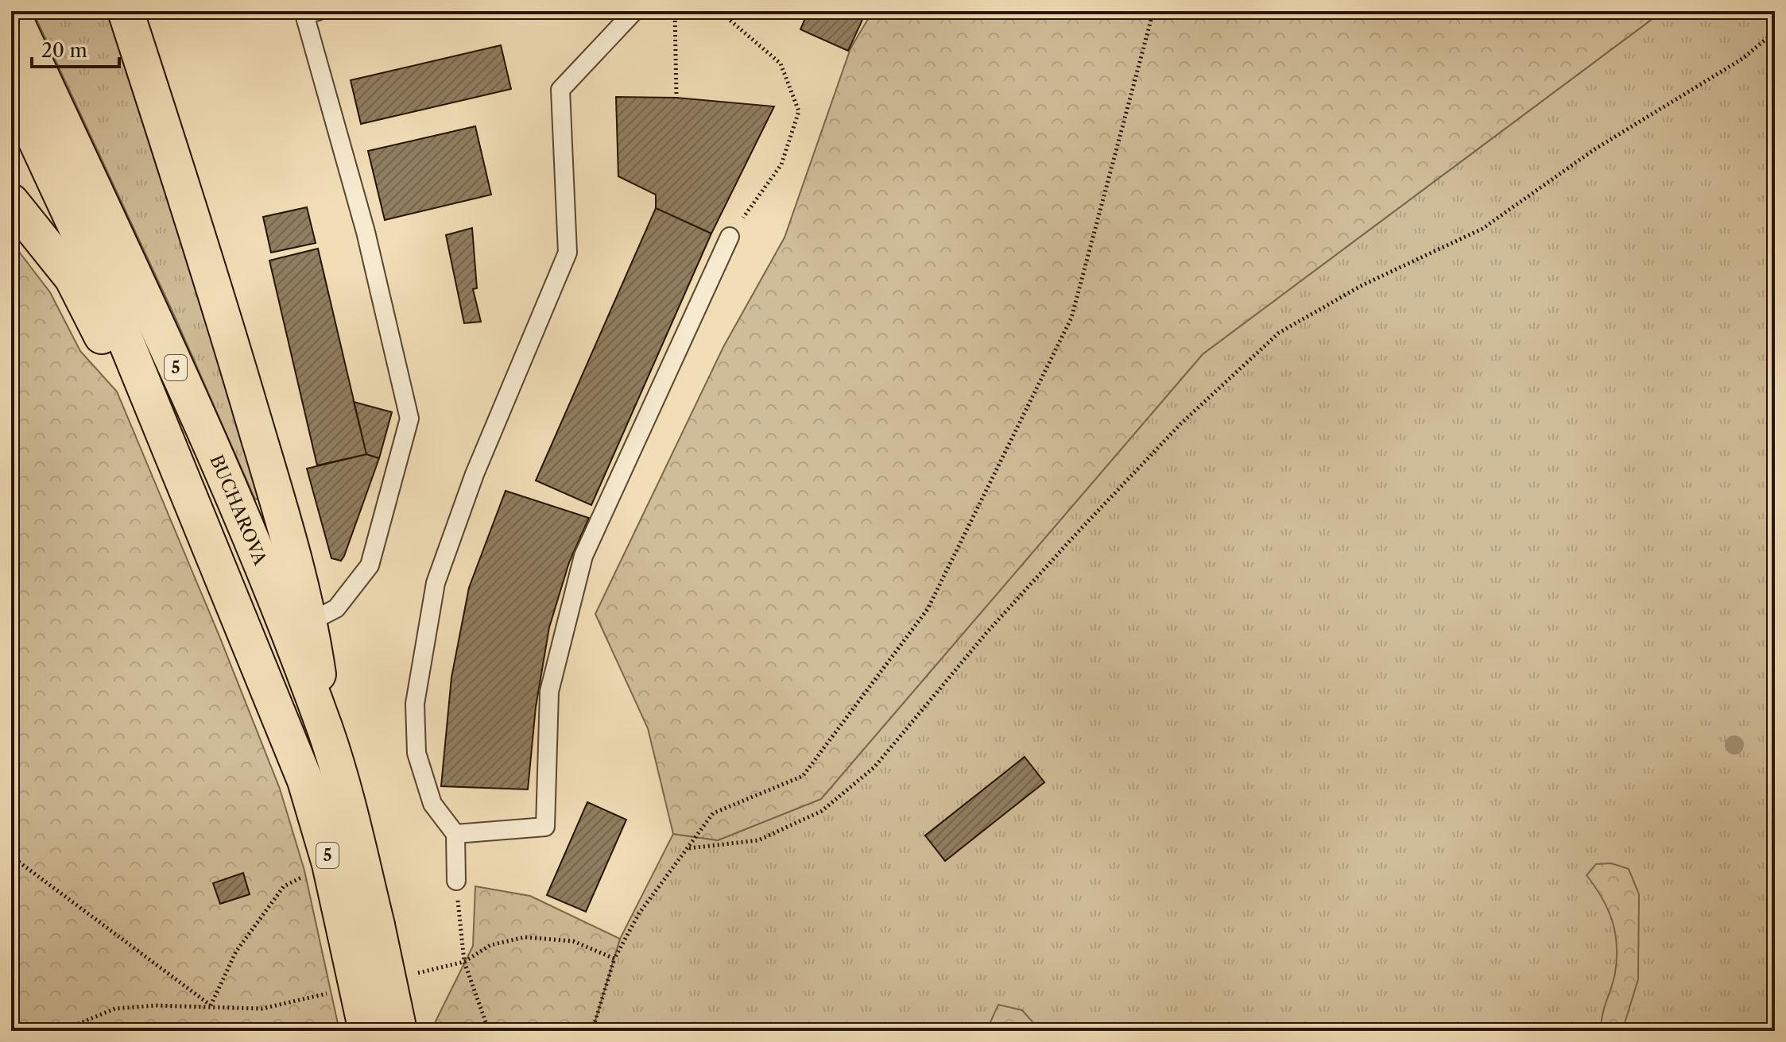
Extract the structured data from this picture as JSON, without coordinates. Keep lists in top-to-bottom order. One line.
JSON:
{"streets":{"main road":["5","BUCHAROVA"]},"scale_bar":"20 m"}
